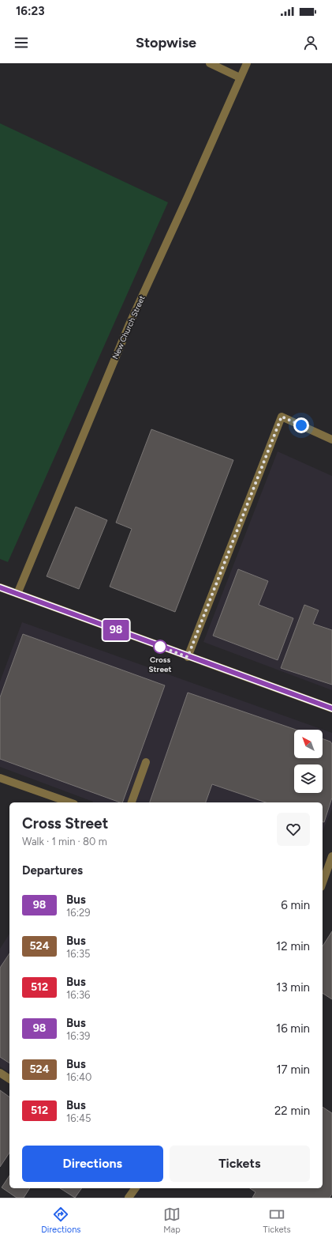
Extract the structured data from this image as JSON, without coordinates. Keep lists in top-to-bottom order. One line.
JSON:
{"streets":{"street":["New Church Street"]},"places":["Cross Street"],"lines":["bus line 98"],"north":"top left","page":{"status":"16:23","header":"Stopwise","on_map":"98","heading":[["Cross Street","Walk · 1 min · 80 m"],"Departures"],"list":[{"mark":"98","name":"Bus","note":"16:29","value":"6 min"},{"mark":"524","name":"Bus","note":"16:35","value":"12 min"},{"mark":"512","name":"Bus","note":"16:36","value":"13 min"},{"mark":"98","name":"Bus","note":"16:39","value":"16 min"},{"mark":"524","name":"Bus","note":"16:40","value":"17 min"},{"mark":"512","name":"Bus","note":"16:45","value":"22 min"}],"buttons":["Directions","Tickets"],"tabs":["Directions","Map","Tickets"]}}
